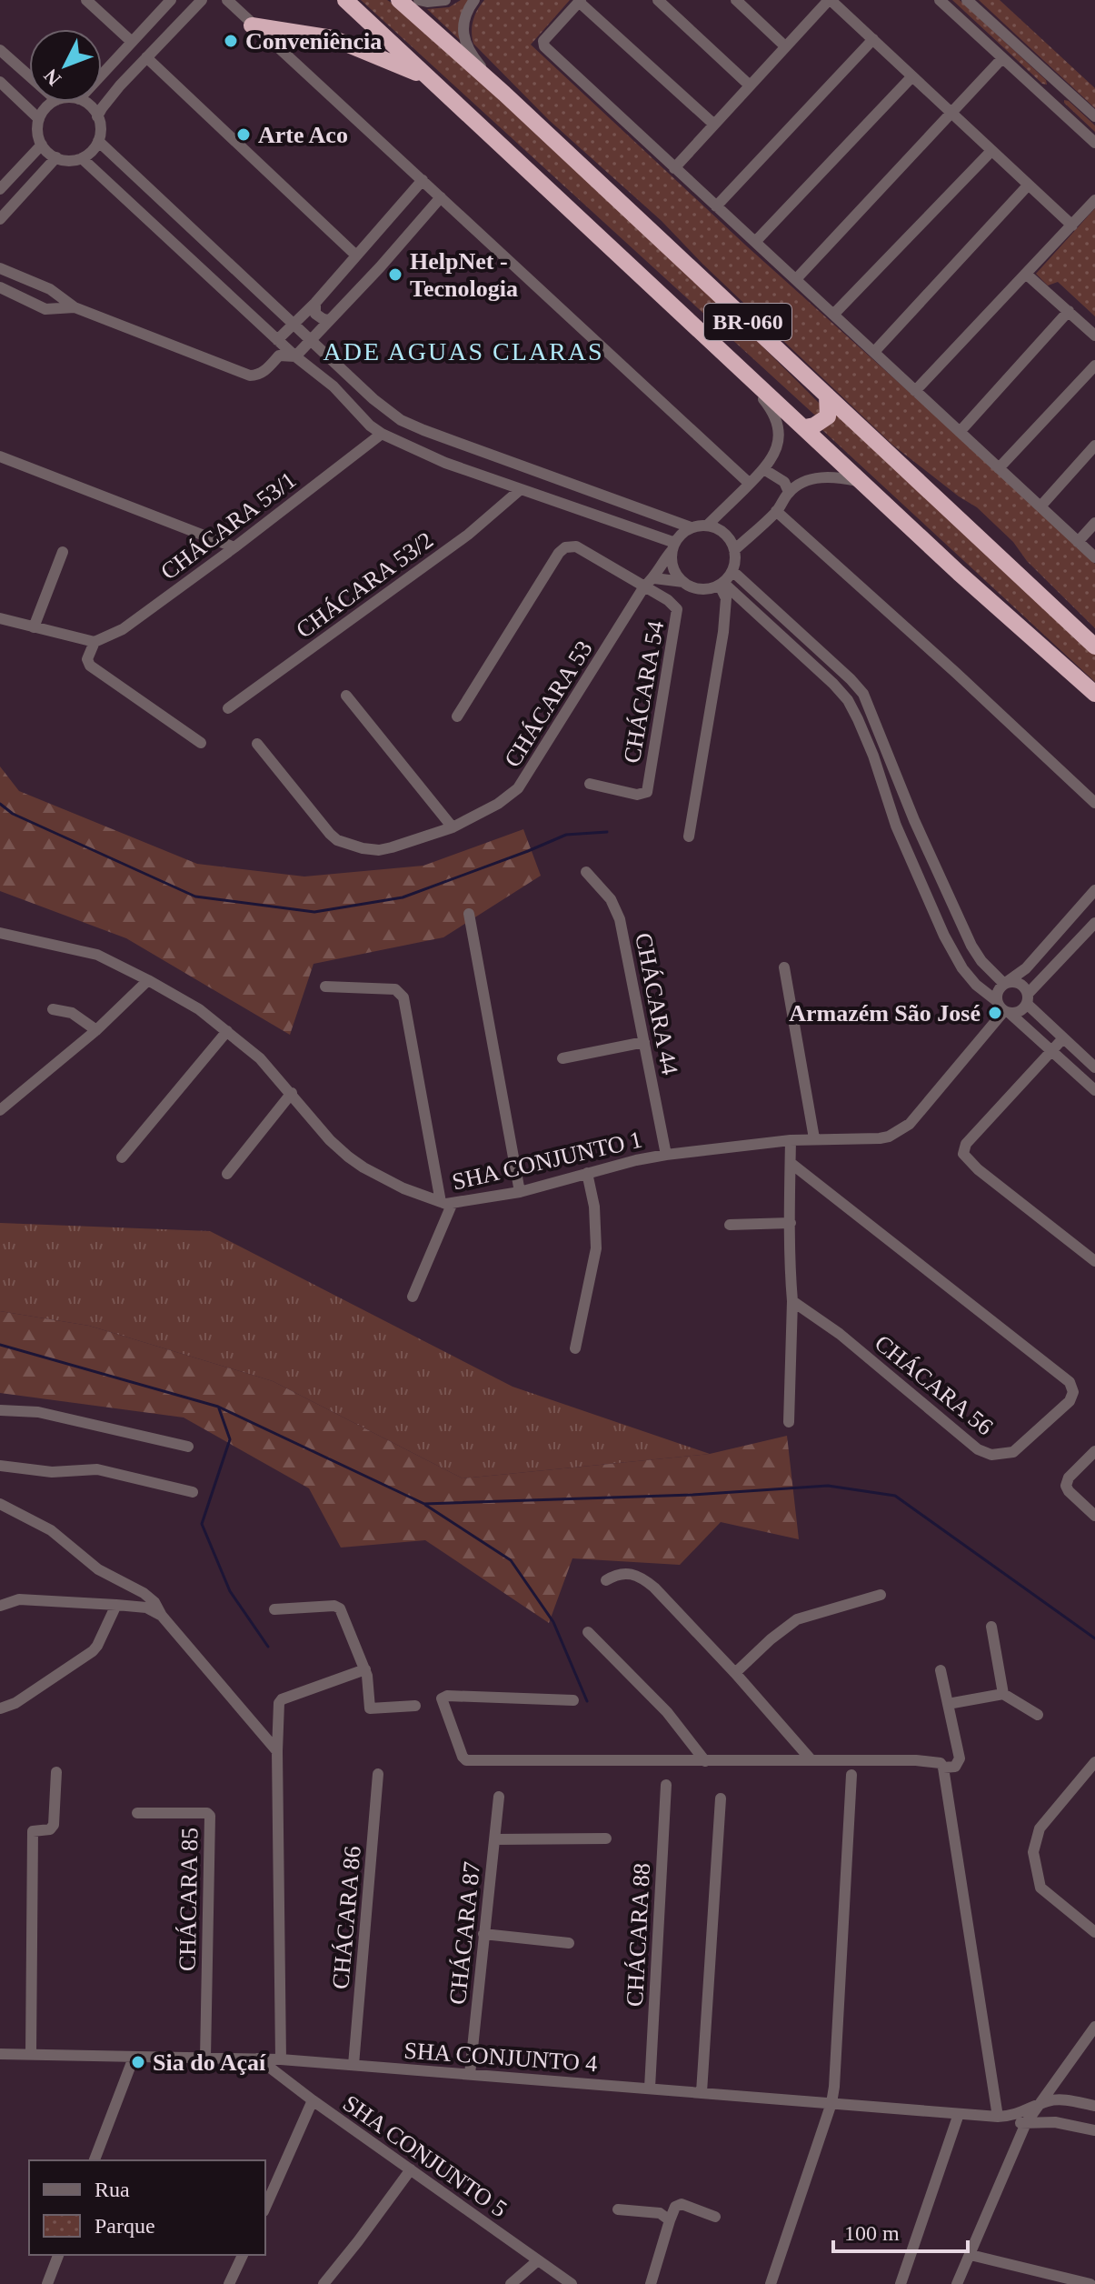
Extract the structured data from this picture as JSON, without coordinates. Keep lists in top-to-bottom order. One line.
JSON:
{"streets":{"highway":["BR-060"],"street":["CHÁCARA 53/1","CHÁCARA 53/2","CHÁCARA 54","CHÁCARA 53","CHÁCARA 44","SHA CONJUNTO 1","CHÁCARA 56","CHÁCARA 85","CHÁCARA 86","CHÁCARA 87","CHÁCARA 88","SHA CONJUNTO 4","SHA CONJUNTO 5"]},"crossings":[["CHÁCARA 54","CHÁCARA 53"],["CHÁCARA 44","SHA CONJUNTO 1"],["CHÁCARA 85","SHA CONJUNTO 4"],["CHÁCARA 86","SHA CONJUNTO 4"],["CHÁCARA 87","SHA CONJUNTO 4"],["CHÁCARA 88","SHA CONJUNTO 4"],["SHA CONJUNTO 4","SHA CONJUNTO 5"]],"districts":["ADE AGUAS CLARAS"],"places":["Conveniência","Arte Aco","HelpNet - Tecnologia","Armazém São José","Sia do Açaí"],"legend":["Rua","Parque"],"scale_bar":"100 m","north":"bottom left"}
